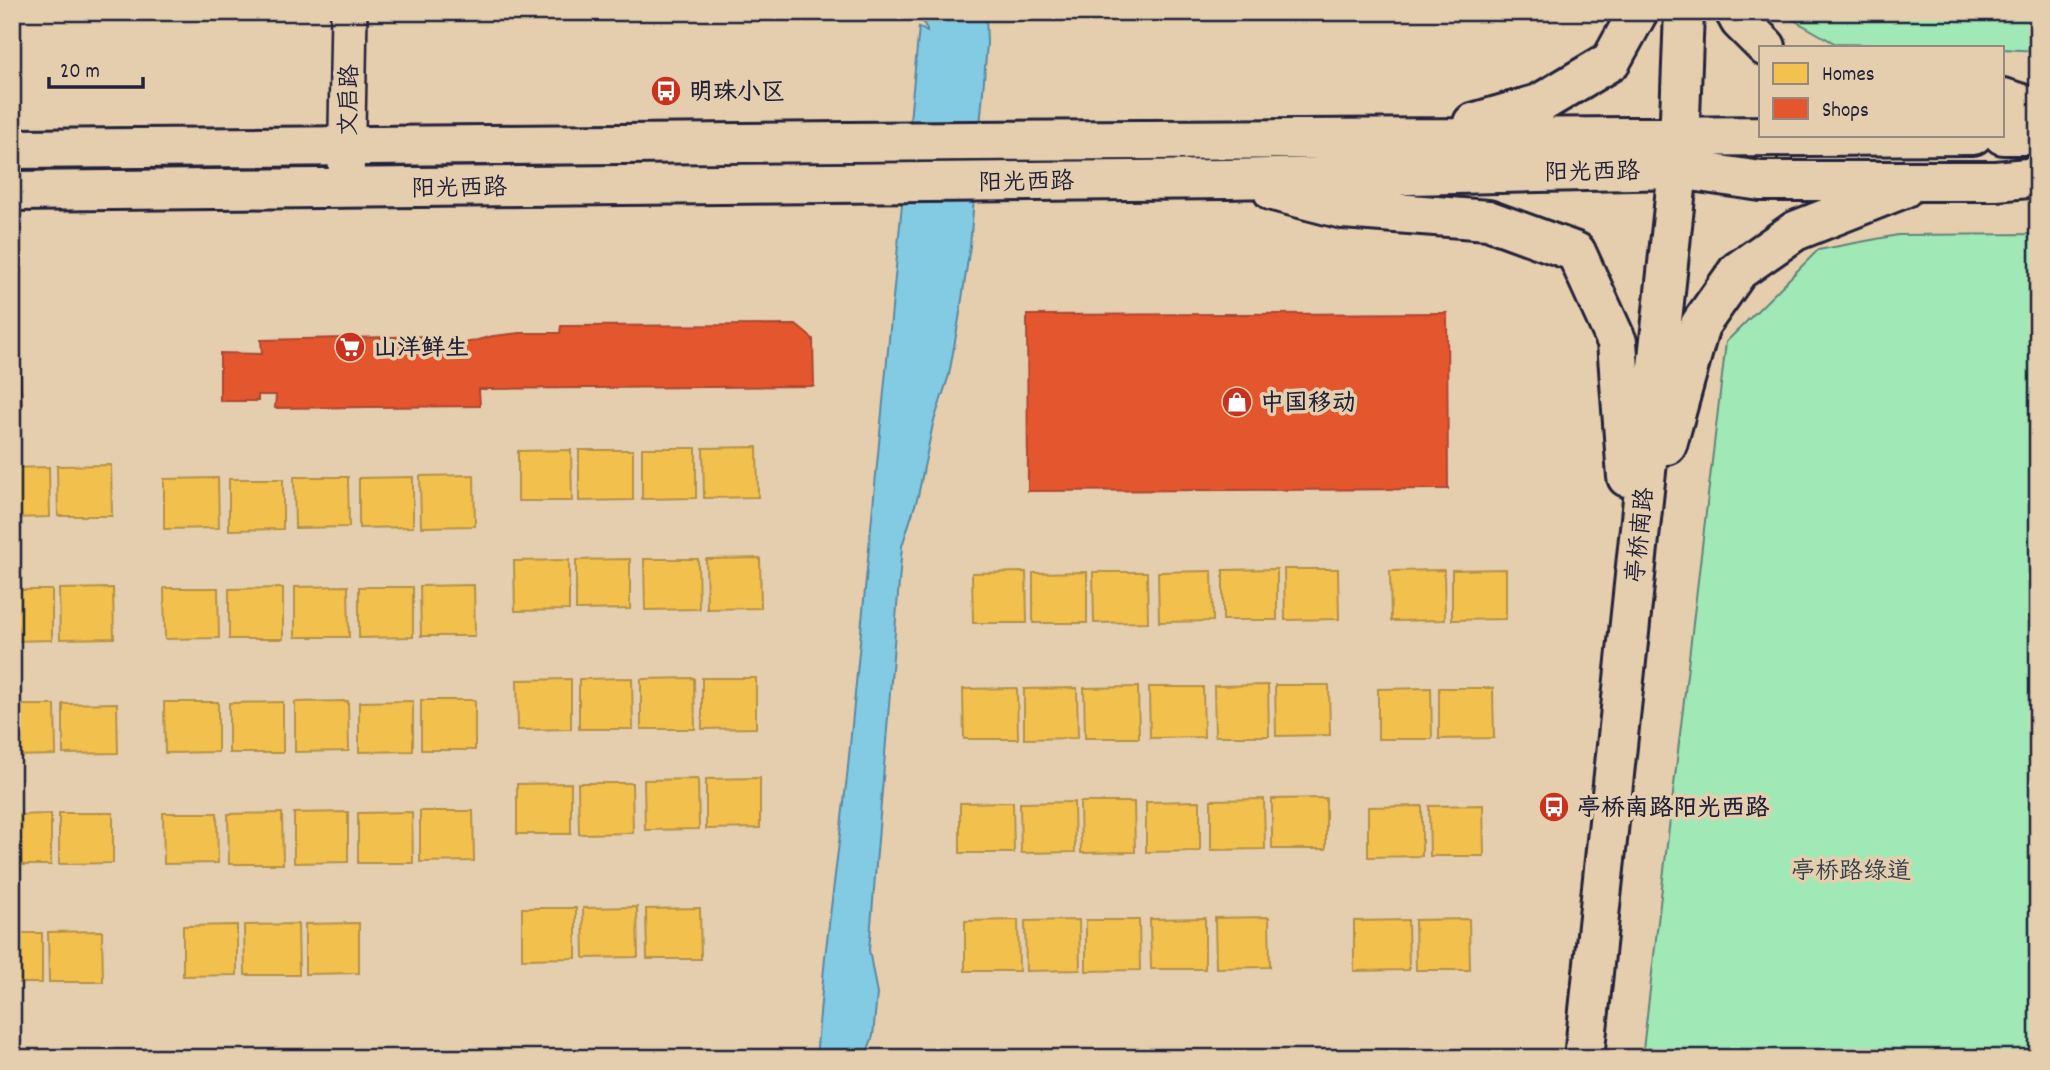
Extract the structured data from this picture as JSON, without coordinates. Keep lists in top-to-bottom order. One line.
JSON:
{"streets":{"main road":["阳光西路","亭桥南路"],"street":["文启路"]},"crossings":[["文启路","阳光西路"],["阳光西路","亭桥南路"]],"parks":["亭桥路绿道"],"places":{"bus stop":["明珠小区","亭桥南路阳光西路"],"supermarket":["山洋鲜生"],"shop":["中国移动"]},"legend":["Homes","Shops"],"scale_bar":"20 m"}
